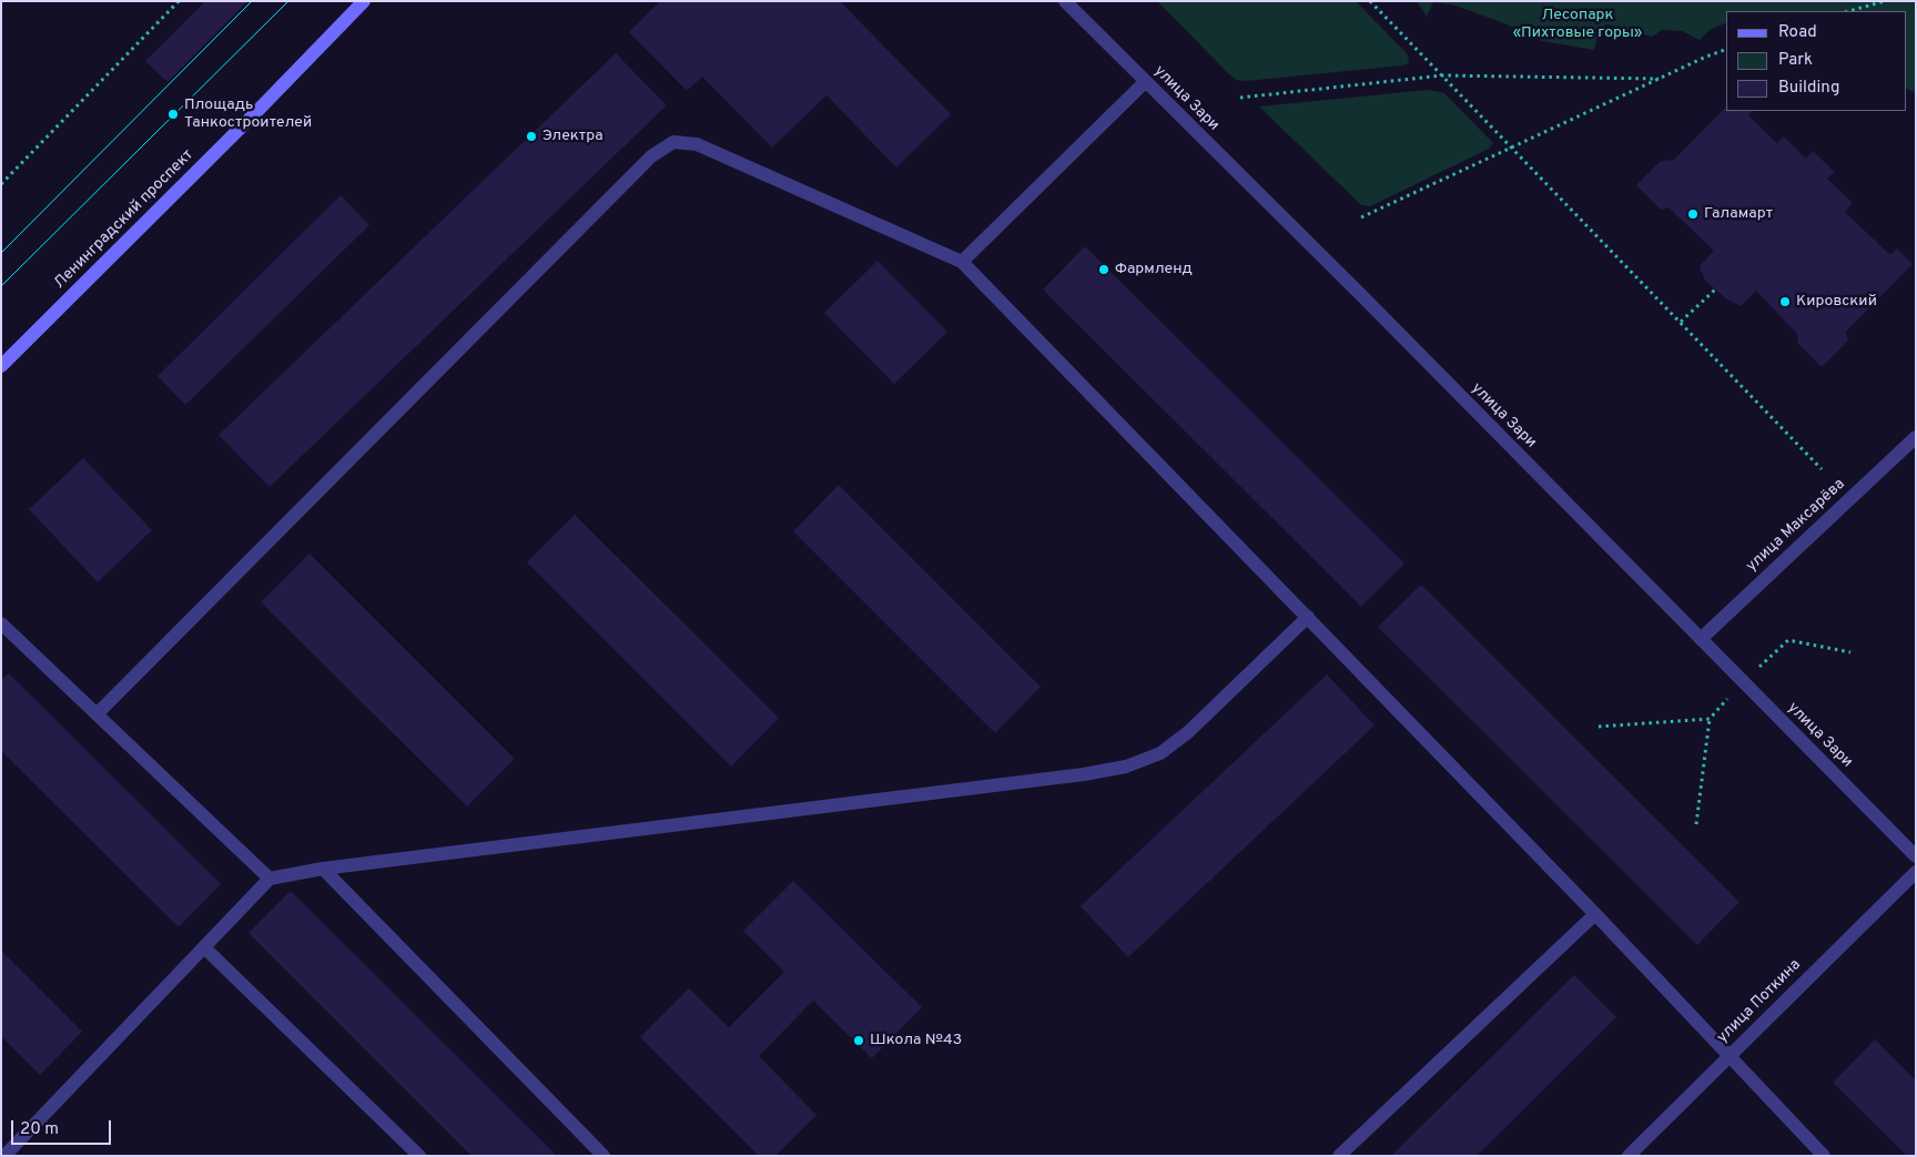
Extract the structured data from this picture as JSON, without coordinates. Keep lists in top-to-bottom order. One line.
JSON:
{"streets":{"main road":["Ленинградский проспект"],"street":["улица Зари","улица Максарёва","улица Поткина"]},"crossings":[["улица Зари","улица Максарёва"]],"parks":["Лесопарк «Пихтовые горы»"],"places":["Площадь Танкостроителей","Электра","Галамарт","Фармленд","Кировский","Школа №43"],"legend":["Road","Park","Building"],"scale_bar":"20 m"}
